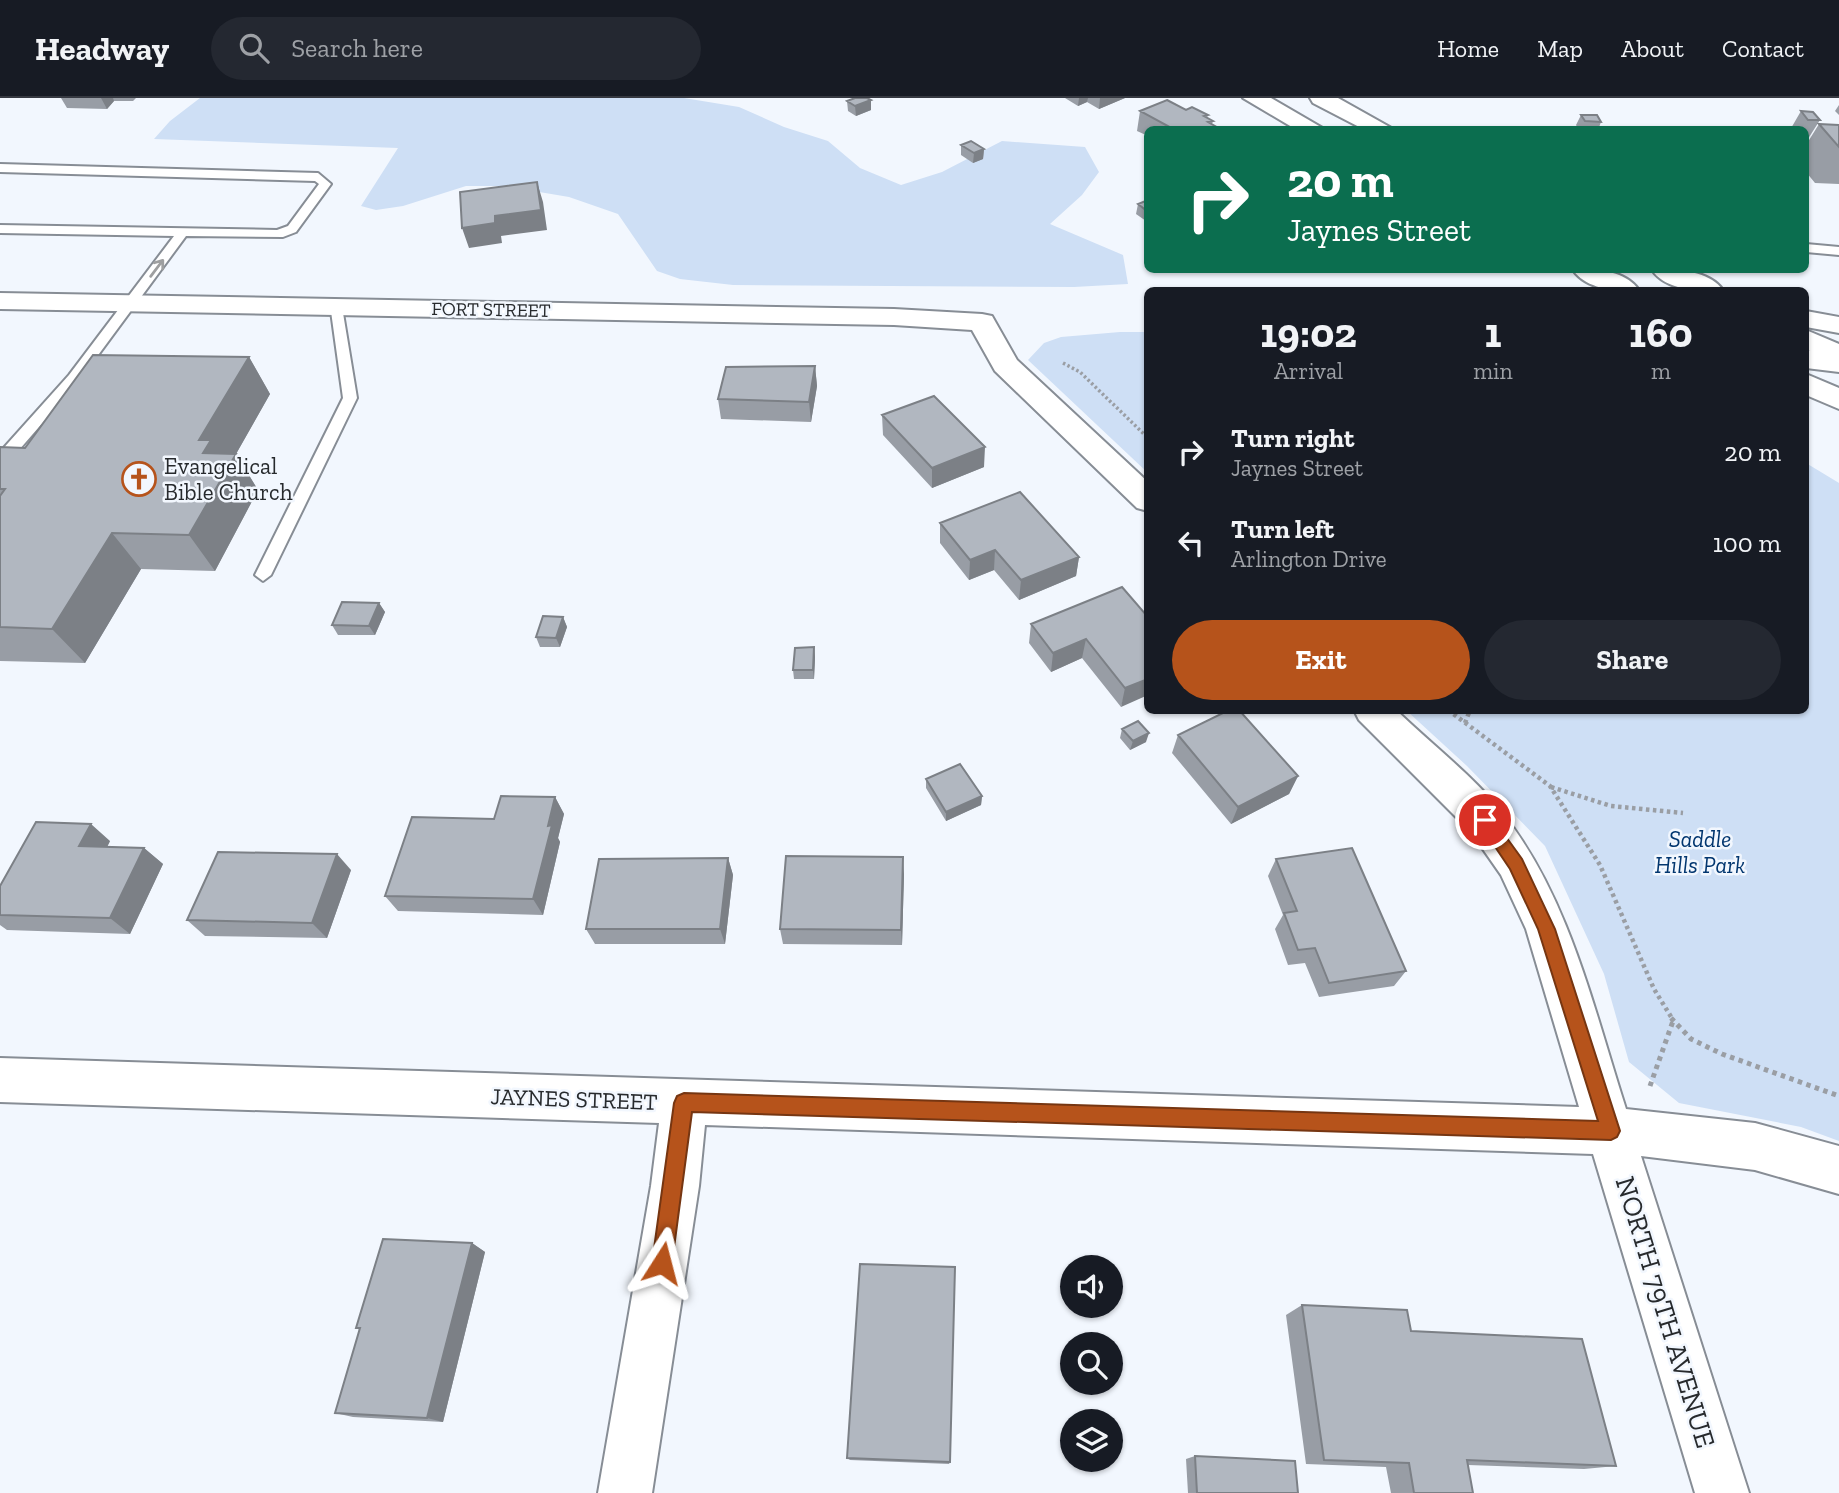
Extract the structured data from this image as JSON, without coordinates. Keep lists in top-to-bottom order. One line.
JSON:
{"streets":{"street":["FORT STREET","JAYNES STREET","NORTH 79TH AVENUE"]},"crossings":[["JAYNES STREET","NORTH 79TH AVENUE"]],"parks":["Saddle Hills Park"],"places":{"church":["Evangelical Bible Church"]},"page":{"header":"Headway","search":"Search here","nav":["Home","Map","About","Contact"],"turn":["20 m","Jaynes Street"],"eta":["19:02","Arrival","1","min","160","m"],"list":[{"name":"Turn right","note":"Jaynes Street","value":"20 m"},{"name":"Turn left","note":"Arlington Drive","value":"100 m"}],"buttons":["Exit","Share"]}}
